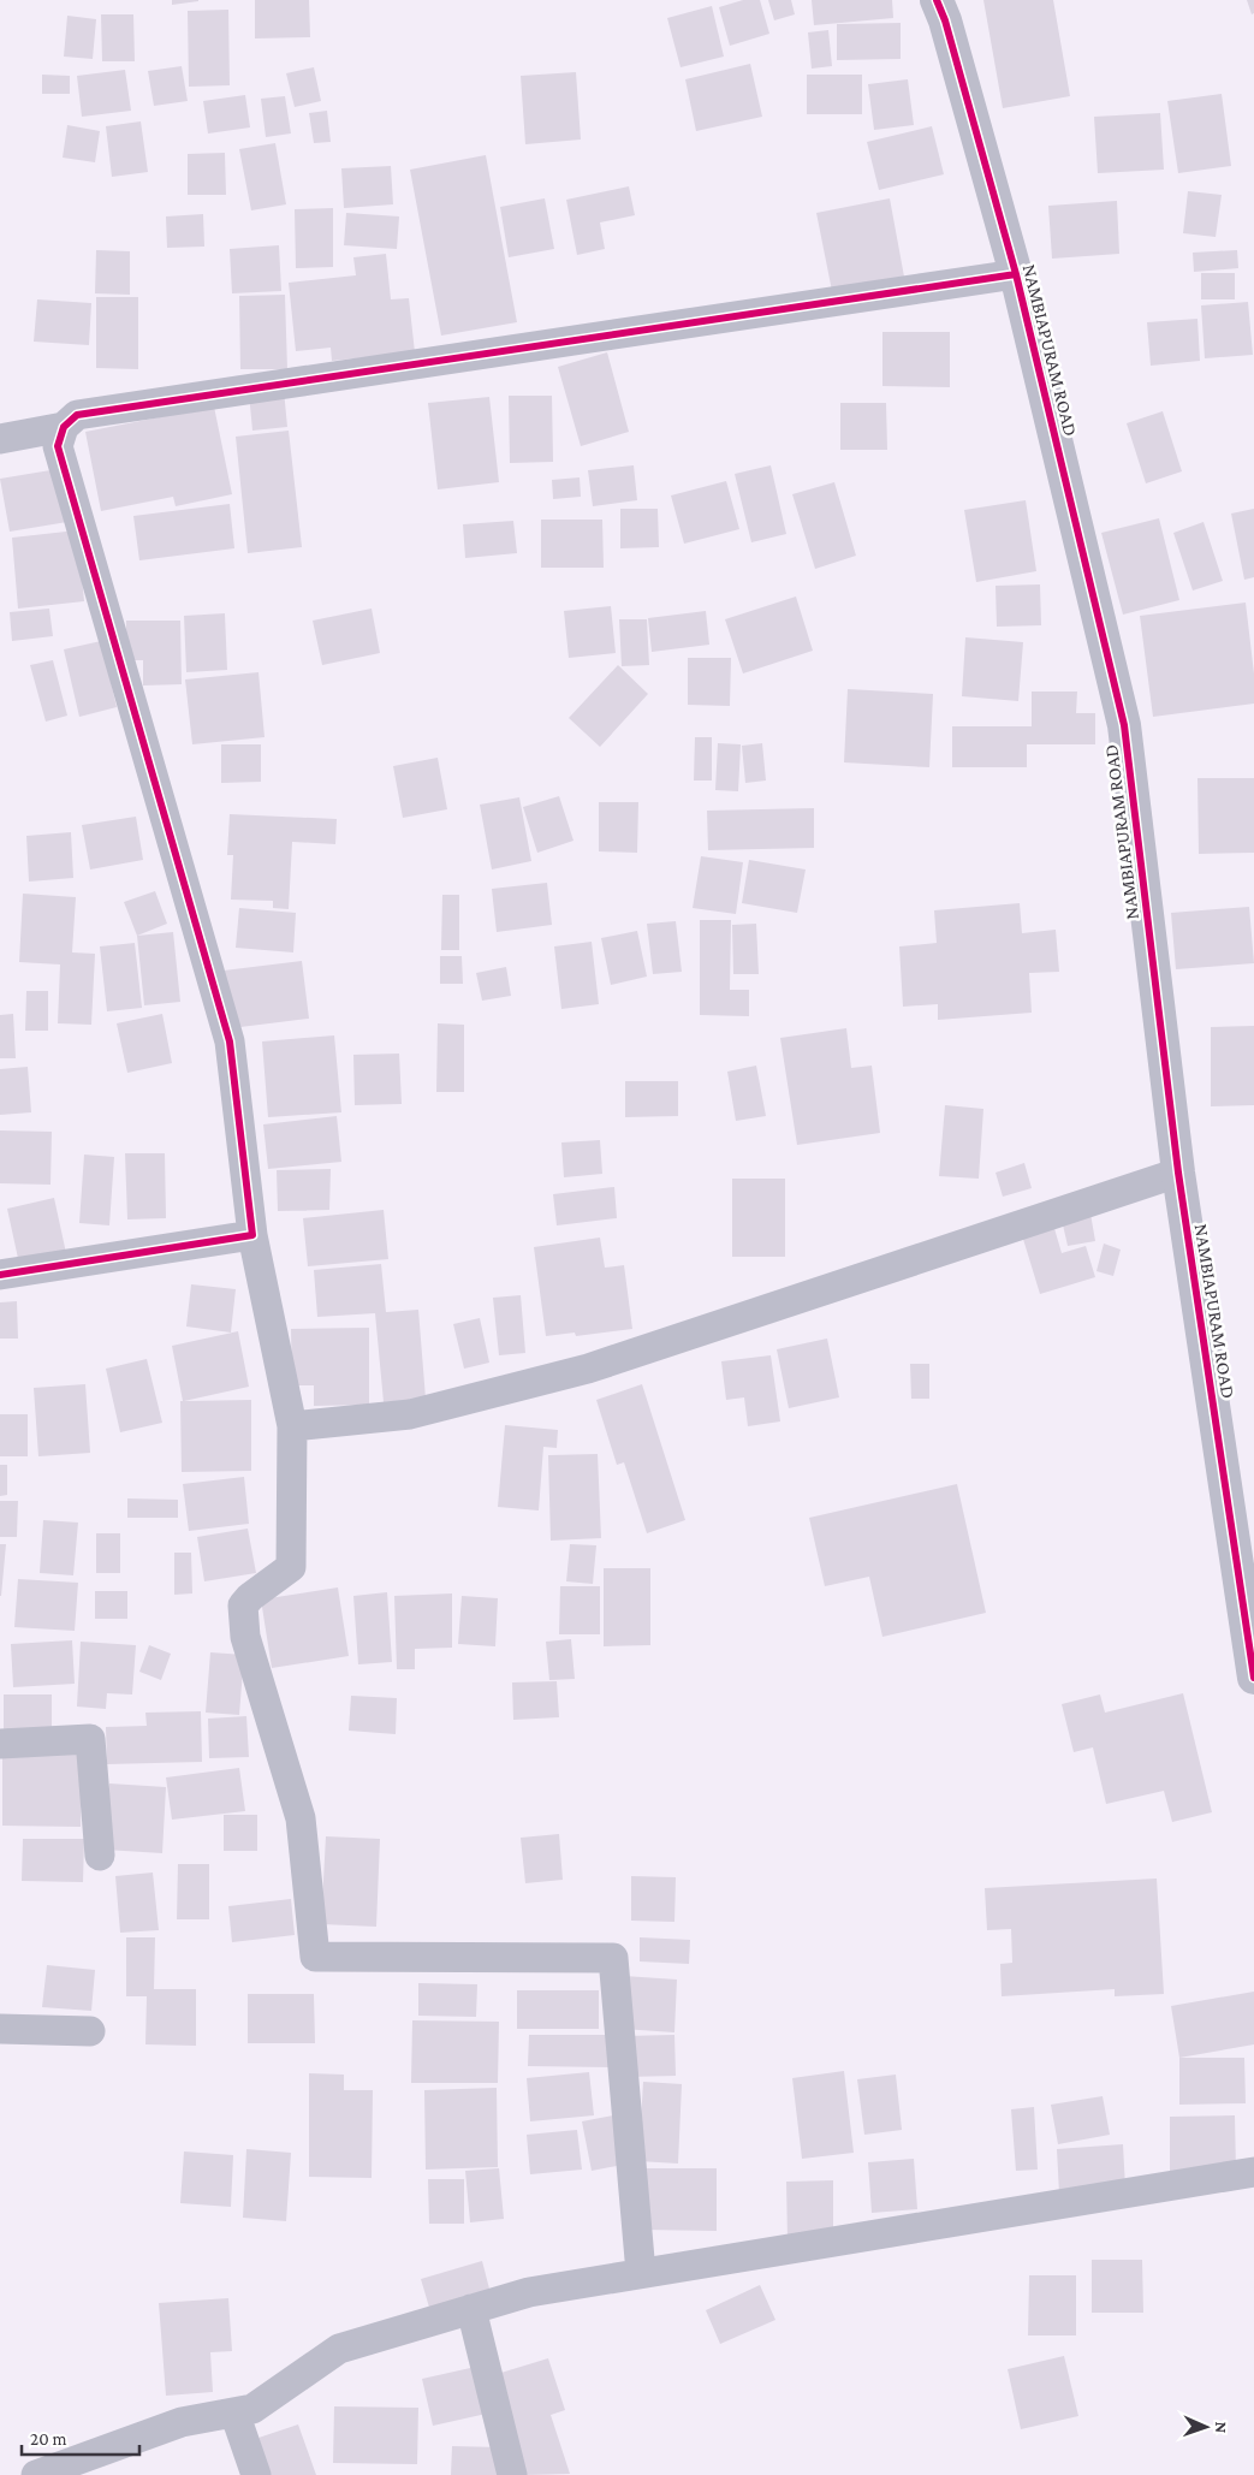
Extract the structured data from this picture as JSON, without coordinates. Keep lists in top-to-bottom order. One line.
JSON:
{"streets":{"street":["NAMBIAPURAM ROAD"]},"scale_bar":"20 m","north":"right"}
